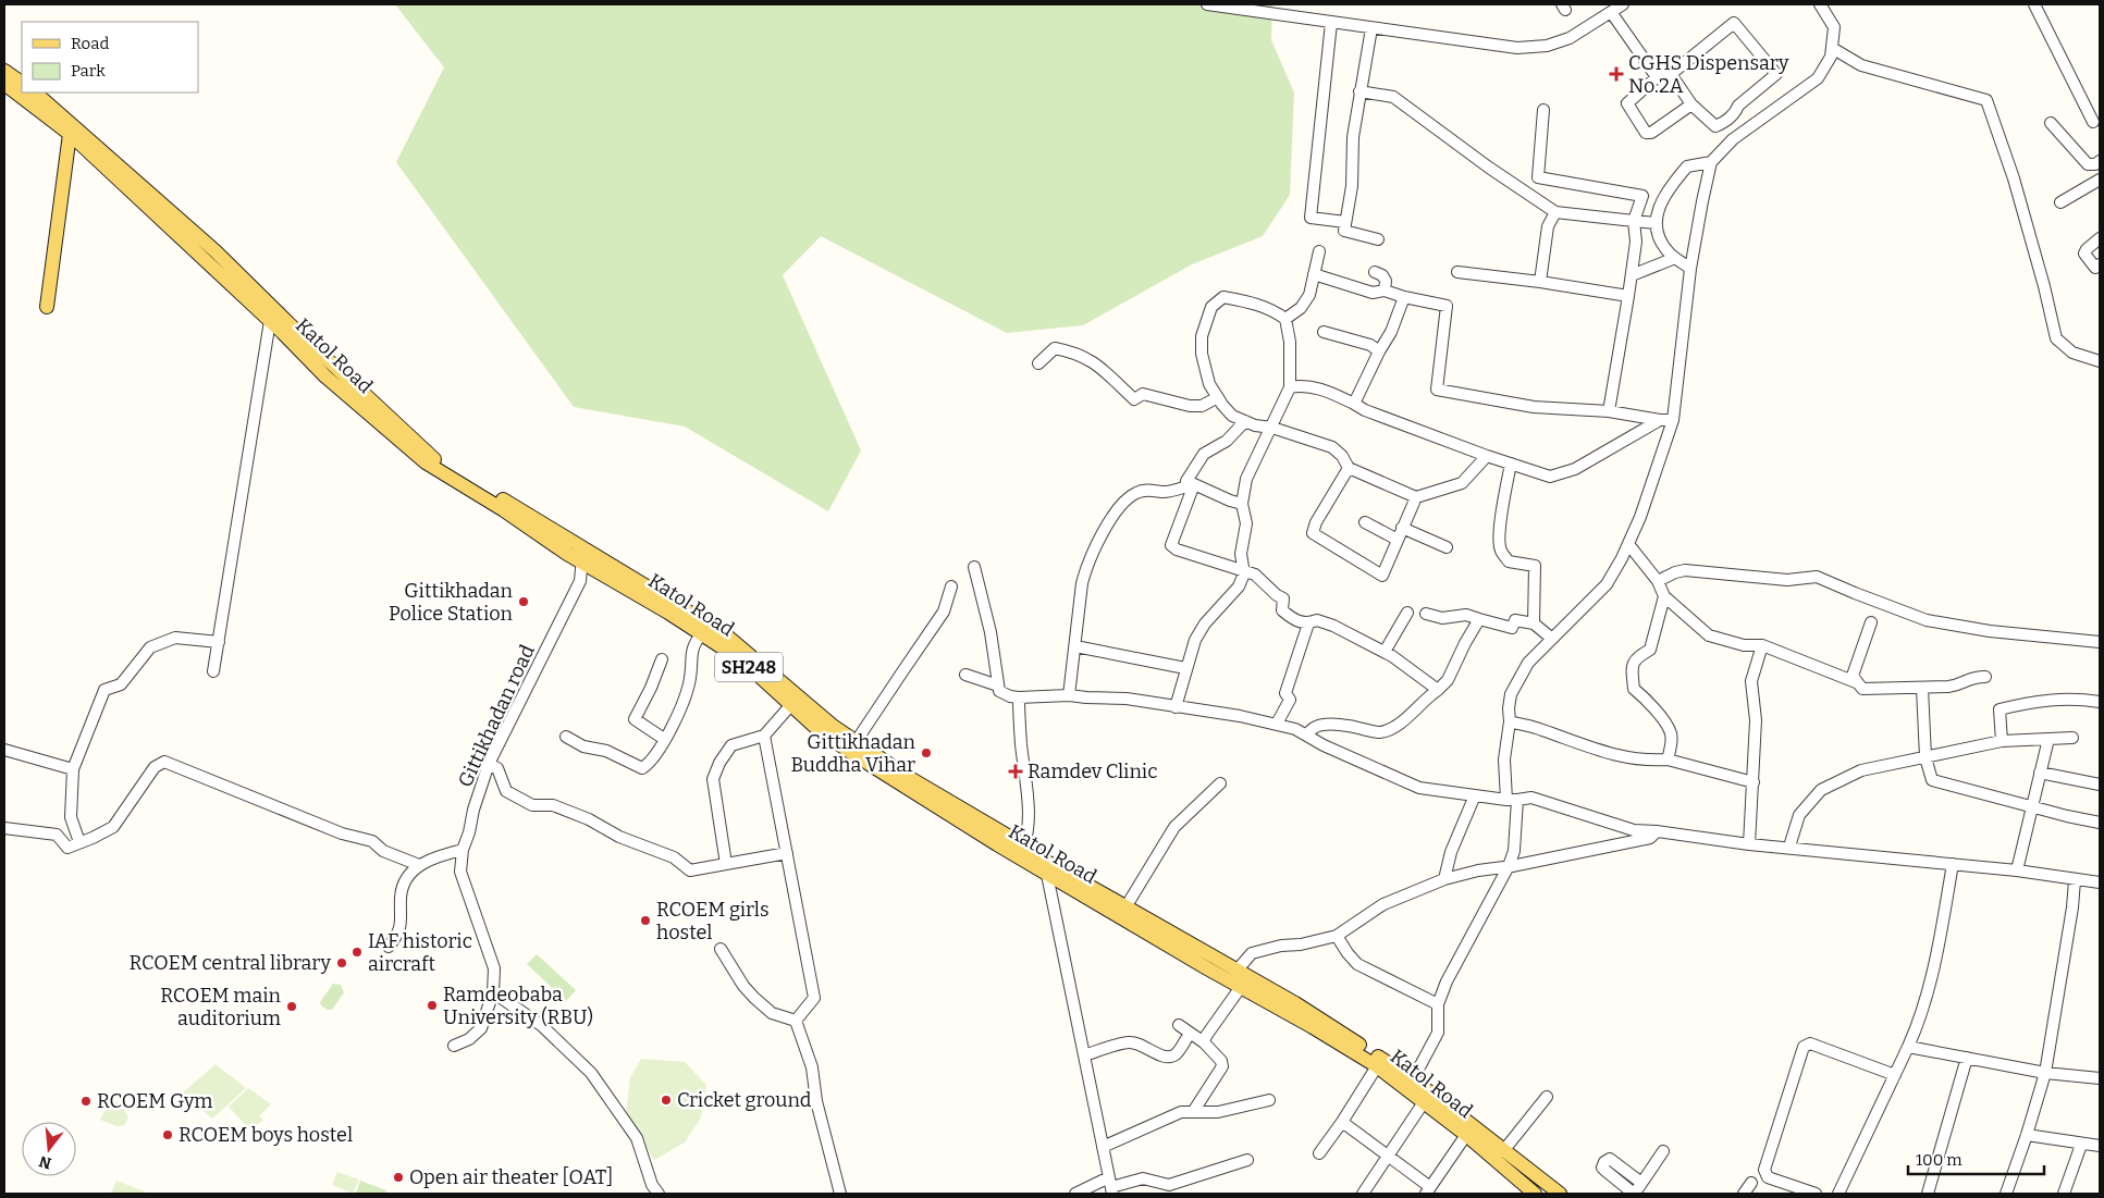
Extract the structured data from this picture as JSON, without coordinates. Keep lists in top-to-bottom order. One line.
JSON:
{"streets":{"main road":["Katol Road","SH248"],"street":["Gittikhadan road"]},"crossings":[["Katol Road","Gittikhadan road"]],"places":{"health":["CGHS Dispensary No.2A","Ramdev Clinic"],"other":["Gittikhadan Police Station","Gittikhadan Buddha Vihar","RCOEM girls hostel","IAF historic aircraft","RCOEM central library","Ramdeobaba University (RBU)","RCOEM main auditorium","Cricket ground","RCOEM Gym","RCOEM boys hostel","Open air theater [OAT]"]},"legend":["Road","Park"],"scale_bar":"100 m","north":"bottom"}
